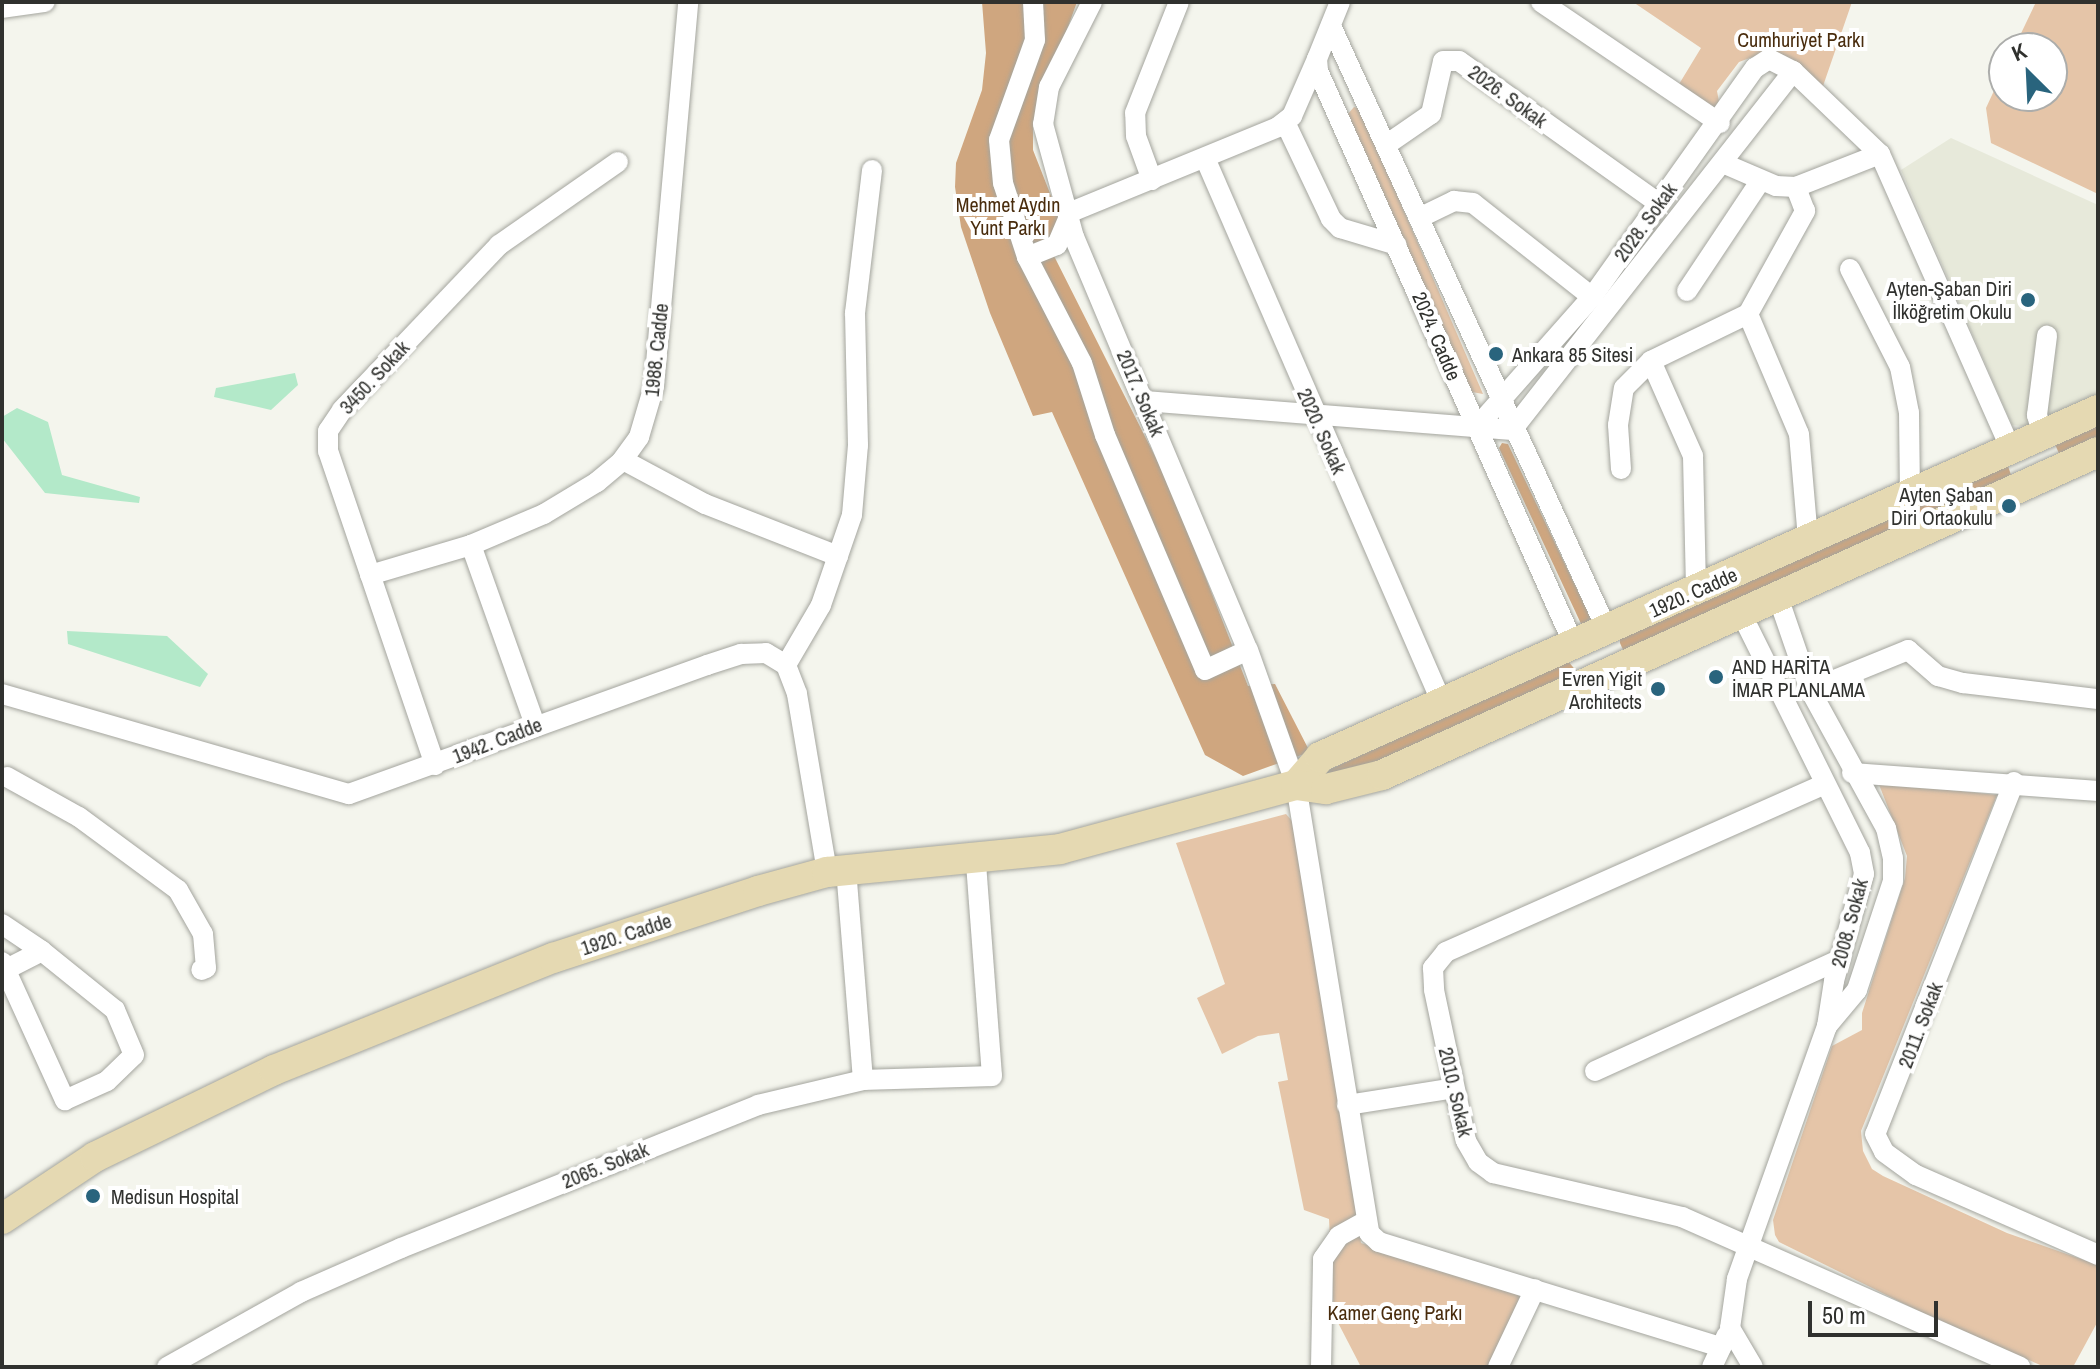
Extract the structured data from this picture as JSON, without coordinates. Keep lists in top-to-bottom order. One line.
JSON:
{"streets":{"main road":["1920. Cadde"],"street":["2026. Sokak","2028. Sokak","2024. Cadde","1988. Cadde","3450. Sokak","2017. Sokak","2020. Sokak","1942. Cadde","2008. Sokak","2011. Sokak","2010. Sokak","2065. Sokak"]},"crossings":[["2026. Sokak","2028. Sokak"],["2026. Sokak","2024. Cadde"],["2028. Sokak","2024. Cadde"],["2024. Cadde","1920. Cadde"],["1988. Cadde","3450. Sokak"],["3450. Sokak","1942. Cadde"],["2017. Sokak","1920. Cadde"],["2020. Sokak","1920. Cadde"],["1920. Cadde","2008. Sokak"],["1920. Cadde","2065. Sokak"],["2008. Sokak","2010. Sokak"]],"parks":["Cumhuriyet Parkı","Mehmet Aydın Yunt Parkı","Kamer Genç Parkı"],"places":["Ayten-Şaban Diri İlköğretim Okulu","Ankara 85 Sitesi","Ayten Şaban Diri Ortaokulu","AND HARİTA İMAR PLANLAMA","Evren Yigit Architects","Medisun Hospital"],"scale_bar":"50 m","north":"top left"}
